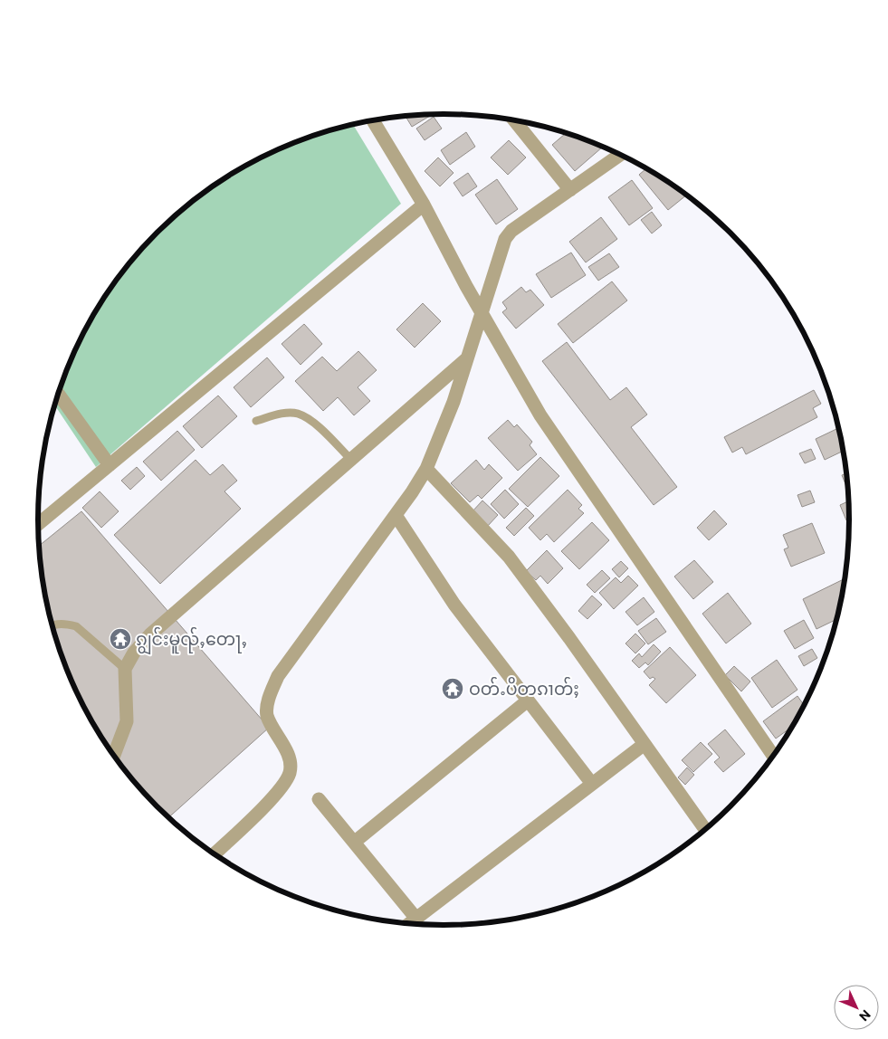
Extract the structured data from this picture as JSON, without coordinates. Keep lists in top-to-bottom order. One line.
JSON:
{"places":{"temple":["ၵျွင်းမူၺ်ႇတေႃႇ","ဝတ်ႉပိတၵၢတ်ႈ"]},"north":"bottom right"}
